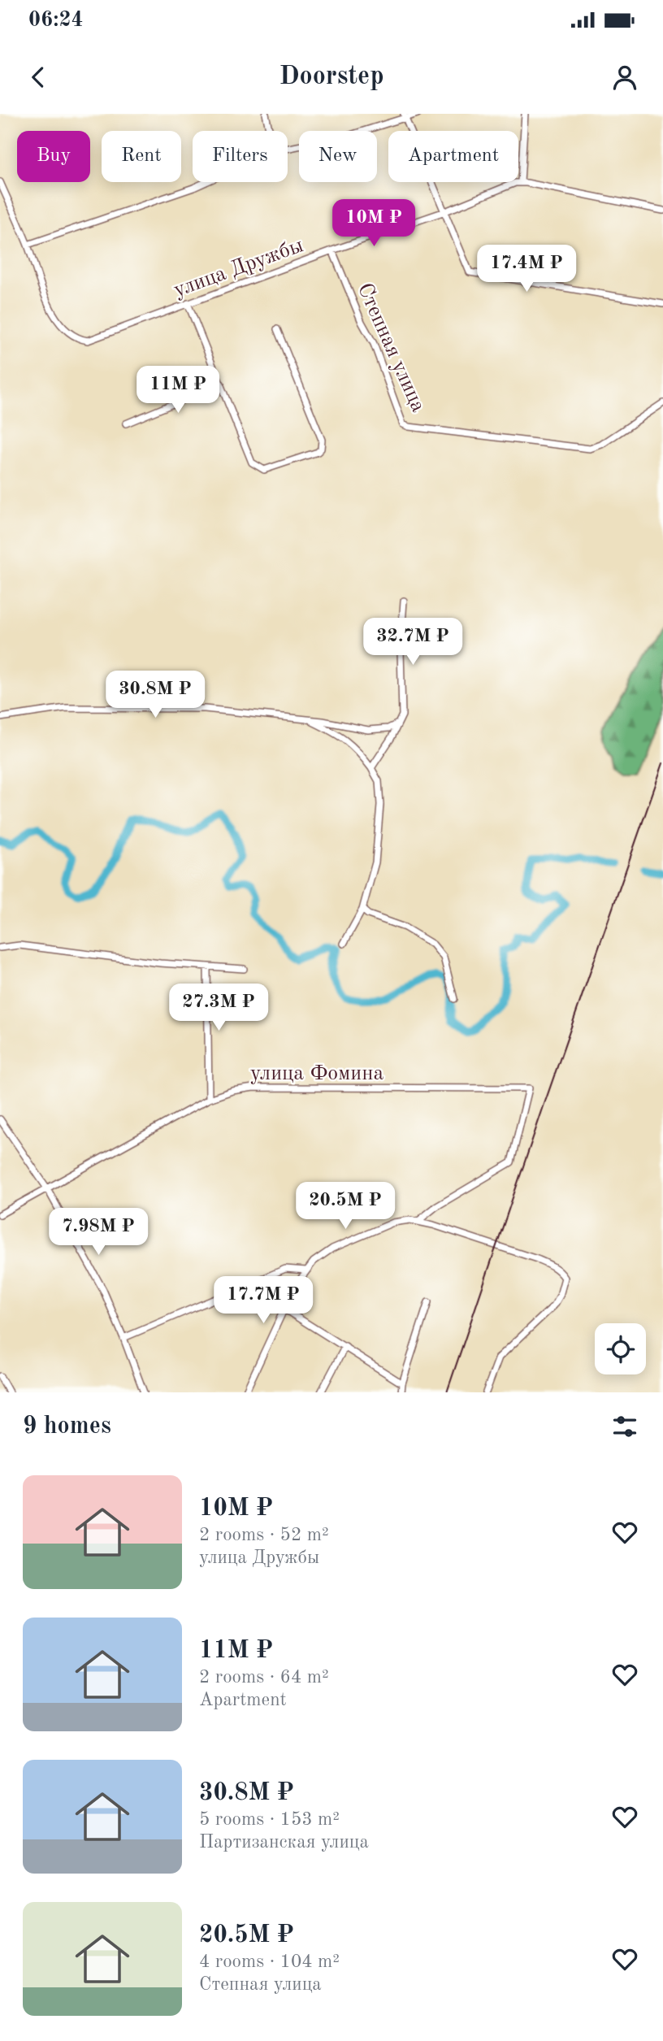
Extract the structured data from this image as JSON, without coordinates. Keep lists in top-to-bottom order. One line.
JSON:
{"streets":{"street":["улица Дружбы","Степная улица","улица Фомина"]},"crossings":[["улица Дружбы","Степная улица"]],"page":{"status":"06:24","header":"Doorstep","chip":["Buy","Rent","Filters","New","Apartment"],"price":["10M ₽","17.4M ₽","11M ₽","32.7M ₽","30.8M ₽","27.3M ₽","20.5M ₽","7.98M ₽","17.7M ₽"],"heading":"9 homes","list":[{"name":"10M ₽","note":"2 rooms · 52 m² · улица Дружбы"},{"name":"11M ₽","note":"2 rooms · 64 m² · Apartment"},{"name":"30.8M ₽","note":"5 rooms · 153 m² · Партизанская улица"},{"name":"20.5M ₽","note":"4 rooms · 104 m² · Степная улица"}]}}
